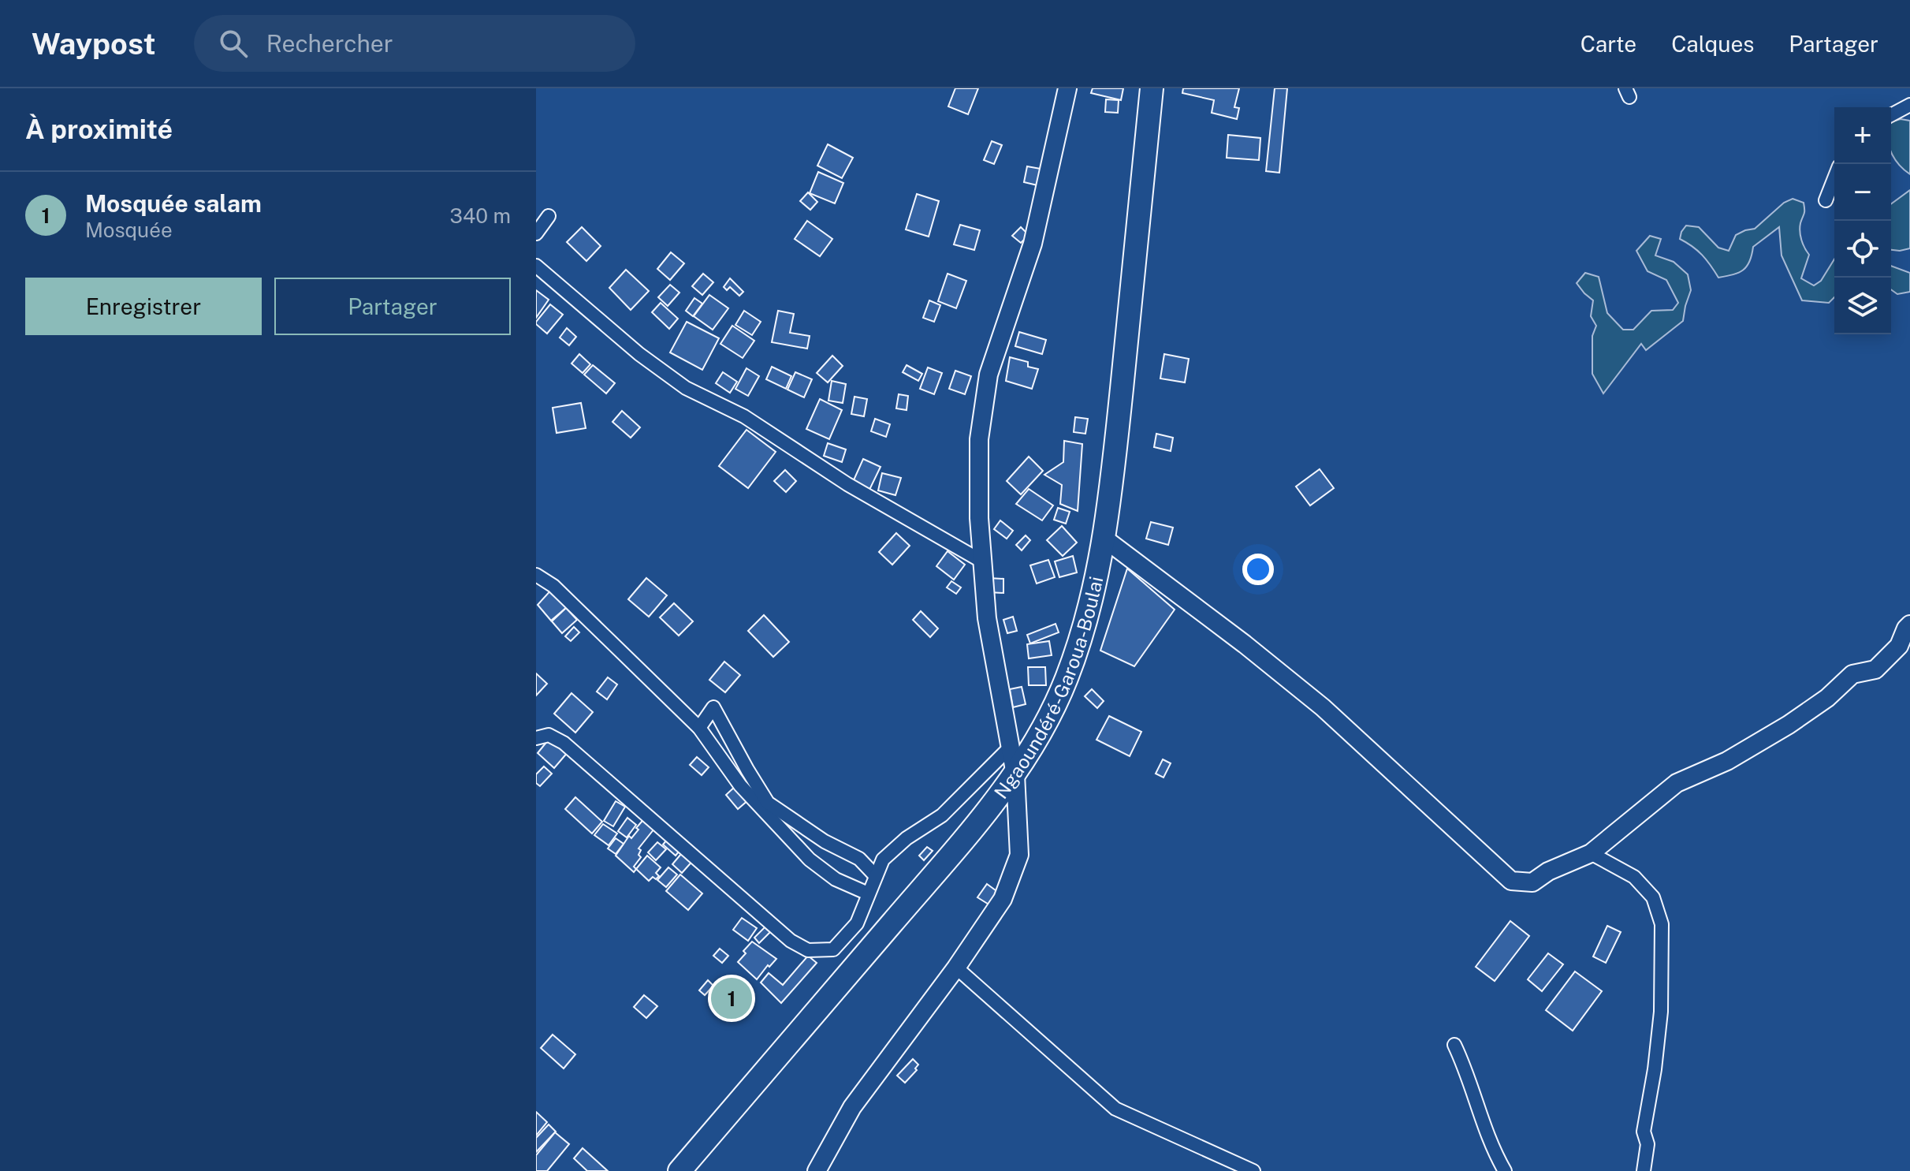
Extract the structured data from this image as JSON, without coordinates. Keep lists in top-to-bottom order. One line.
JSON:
{"streets":{"highway":["Ngaoundéré-Garoua-Boulai"]},"page":{"header":"Waypost","search":"Rechercher","nav":["Carte","Calques","Partager"],"heading":"À proximité","map_buttons":["+","−"],"list":[{"mark":"1","name":"Mosquée salam","note":"Mosquée","value":"340 m"}],"buttons":["Enregistrer","Partager"],"pins":"1"}}
